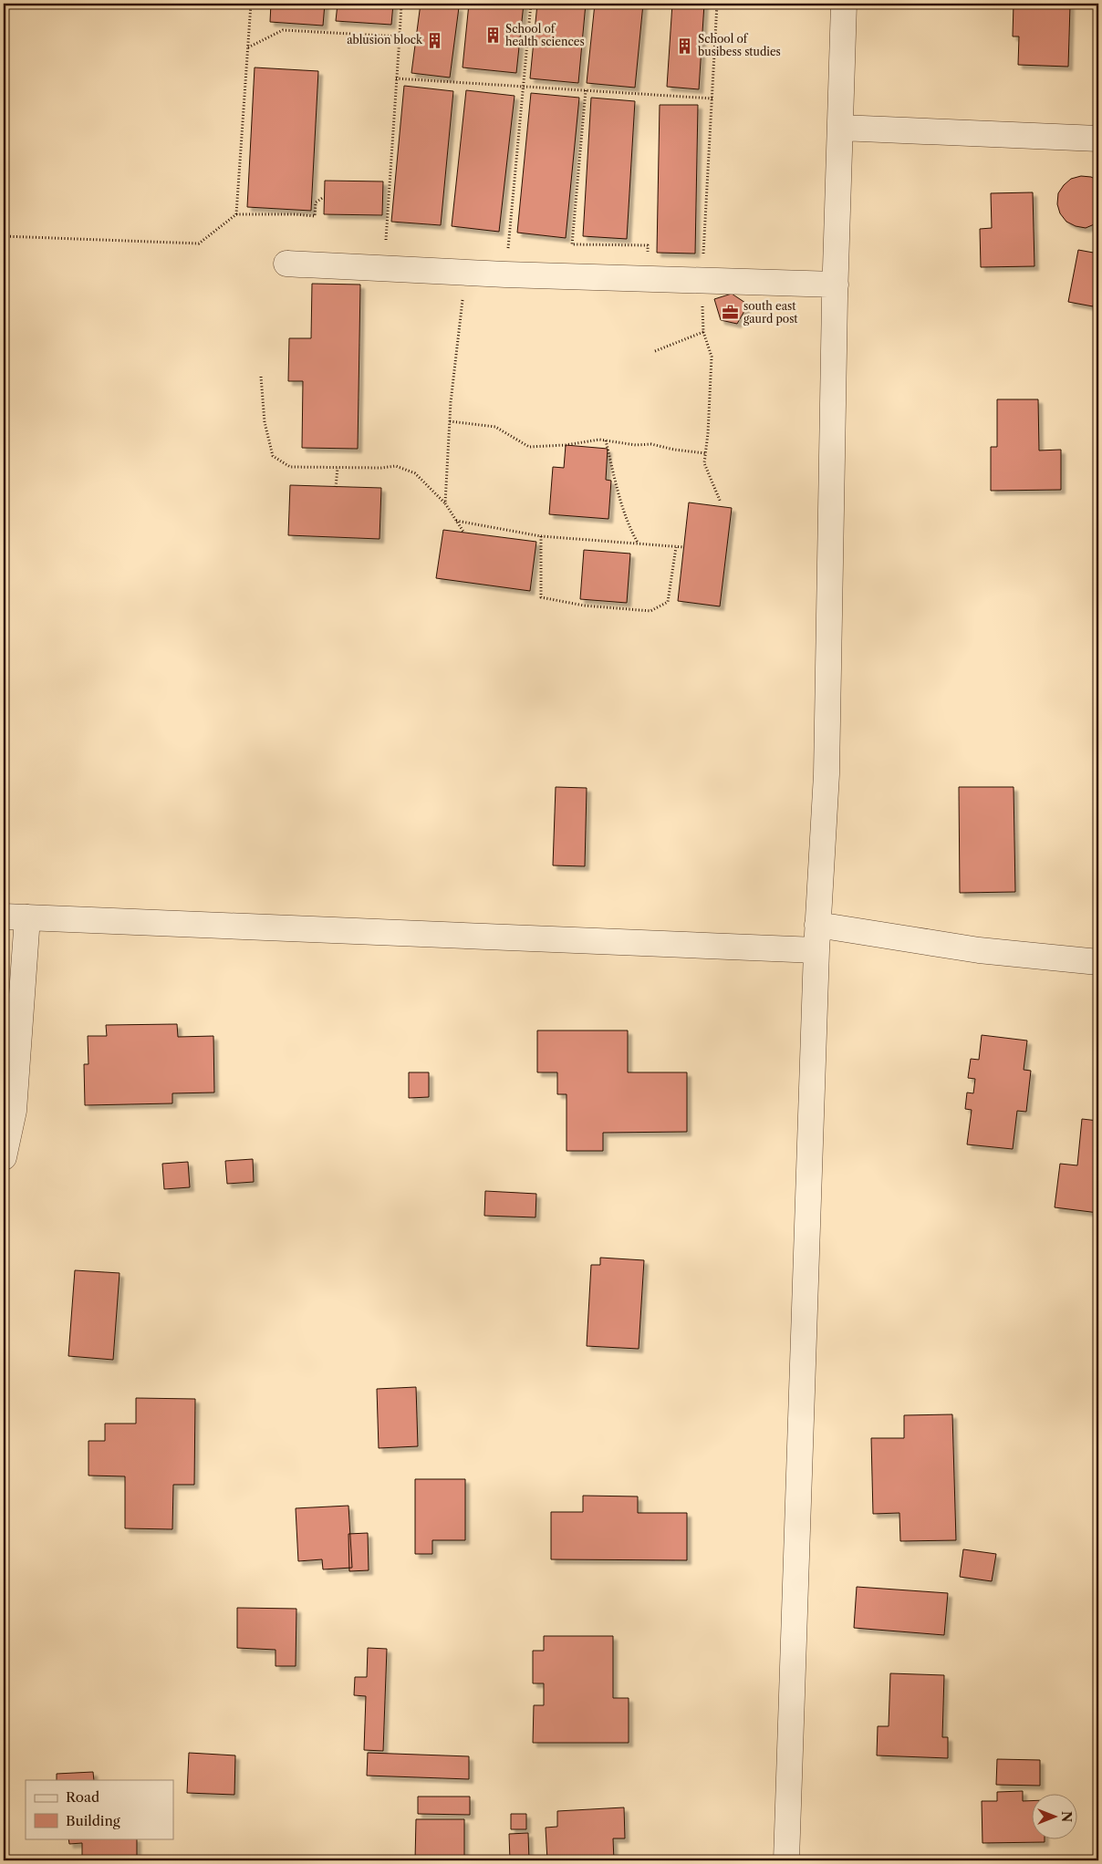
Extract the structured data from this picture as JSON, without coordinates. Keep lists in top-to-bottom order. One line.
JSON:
{"places":{"building":["School of health sciences","ablusion block","School of busibess studies"],"office":["south east gaurd post"]},"legend":["Road","Building"],"north":"right"}
